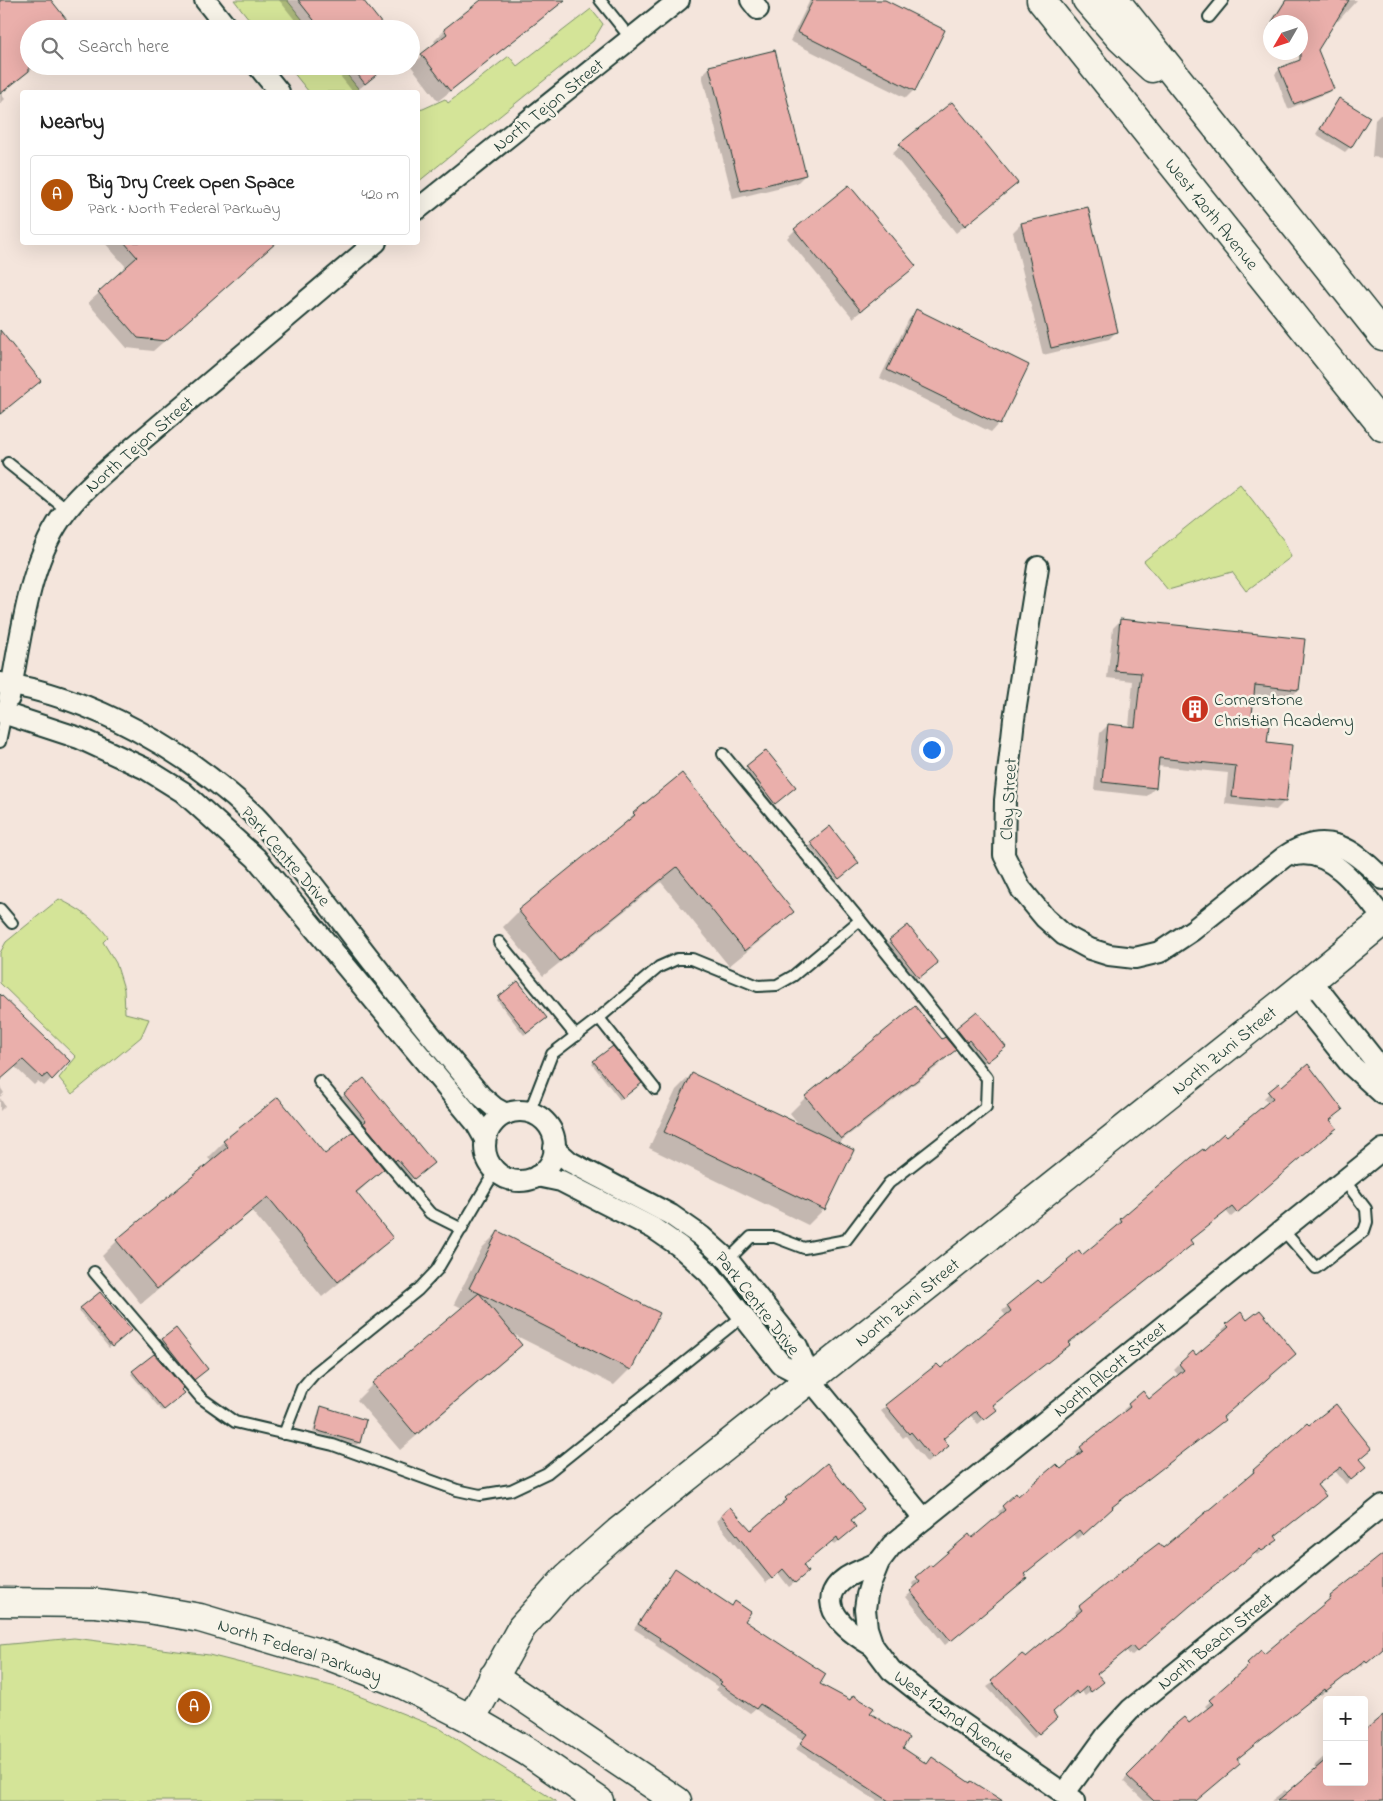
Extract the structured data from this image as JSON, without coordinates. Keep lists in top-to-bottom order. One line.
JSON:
{"streets":{"main road":["West 120th Avenue","North Zuni Street","North Federal Parkway"],"street":["North Tejon Street","Clay Street","Park Centre Drive","North Alcott Street","North Beach Street","West 122nd Avenue"]},"crossings":[["North Tejon Street","Park Centre Drive"],["Park Centre Drive","North Zuni Street"],["North Zuni Street","North Federal Parkway"],["North Alcott Street","West 122nd Avenue"],["North Beach Street","West 122nd Avenue"]],"places":{"building":["Cornerstone Christian Academy"]},"north":"bottom left","page":{"search":"Search here","heading":"Nearby","list":[{"mark":"A","name":"Big Dry Creek Open Space","note":"Park · North Federal Parkway","value":"420 m"}],"pins":"A","map_buttons":["+","−"]}}
